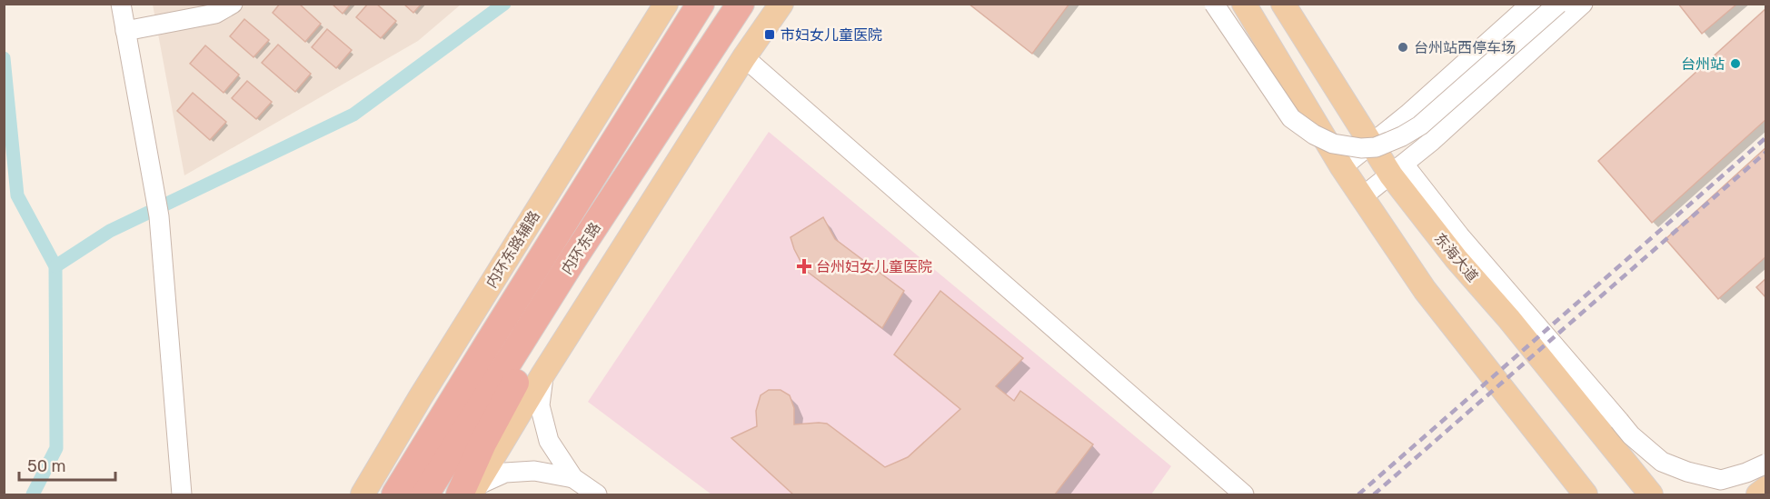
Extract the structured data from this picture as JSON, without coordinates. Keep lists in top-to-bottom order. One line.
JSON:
{"streets":{"highway":["内环东路"],"main road":["内环东路辅路","东海大道"]},"places":{"transit":["市妇女儿童医院"],"other":["台州站西停车场","台州站"],"health":["台州妇女儿童医院"]},"scale_bar":"50 m"}
